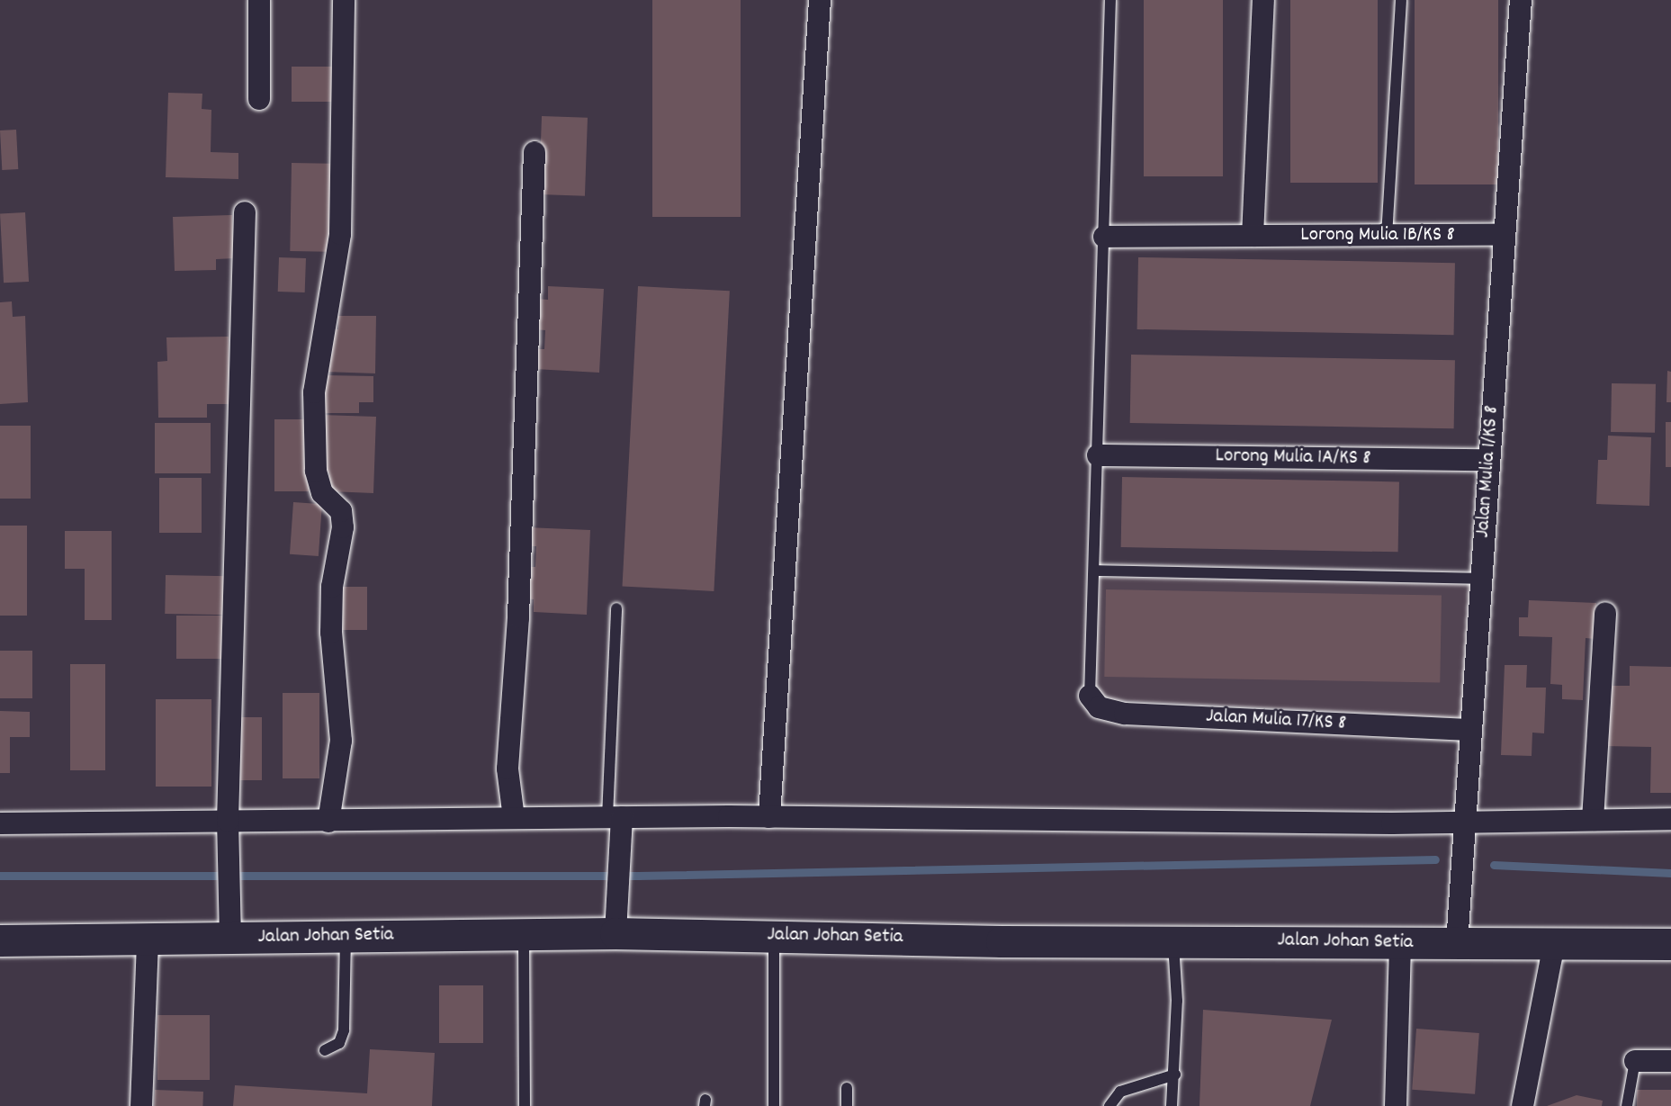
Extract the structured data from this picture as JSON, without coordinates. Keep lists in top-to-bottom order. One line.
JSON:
{"streets":{"main road":["Jalan Johan Setia"],"street":["Lorong Mulia 1B/KS 8","Lorong Mulia 1A/KS 8","Jalan Mulia 1/KS 8","Jalan Mulia 17/KS 8"]},"crossings":[["Lorong Mulia 1B/KS 8","Jalan Mulia 1/KS 8"],["Lorong Mulia 1A/KS 8","Jalan Mulia 1/KS 8"],["Jalan Mulia 1/KS 8","Jalan Mulia 17/KS 8"],["Jalan Mulia 1/KS 8","Jalan Johan Setia"]]}
